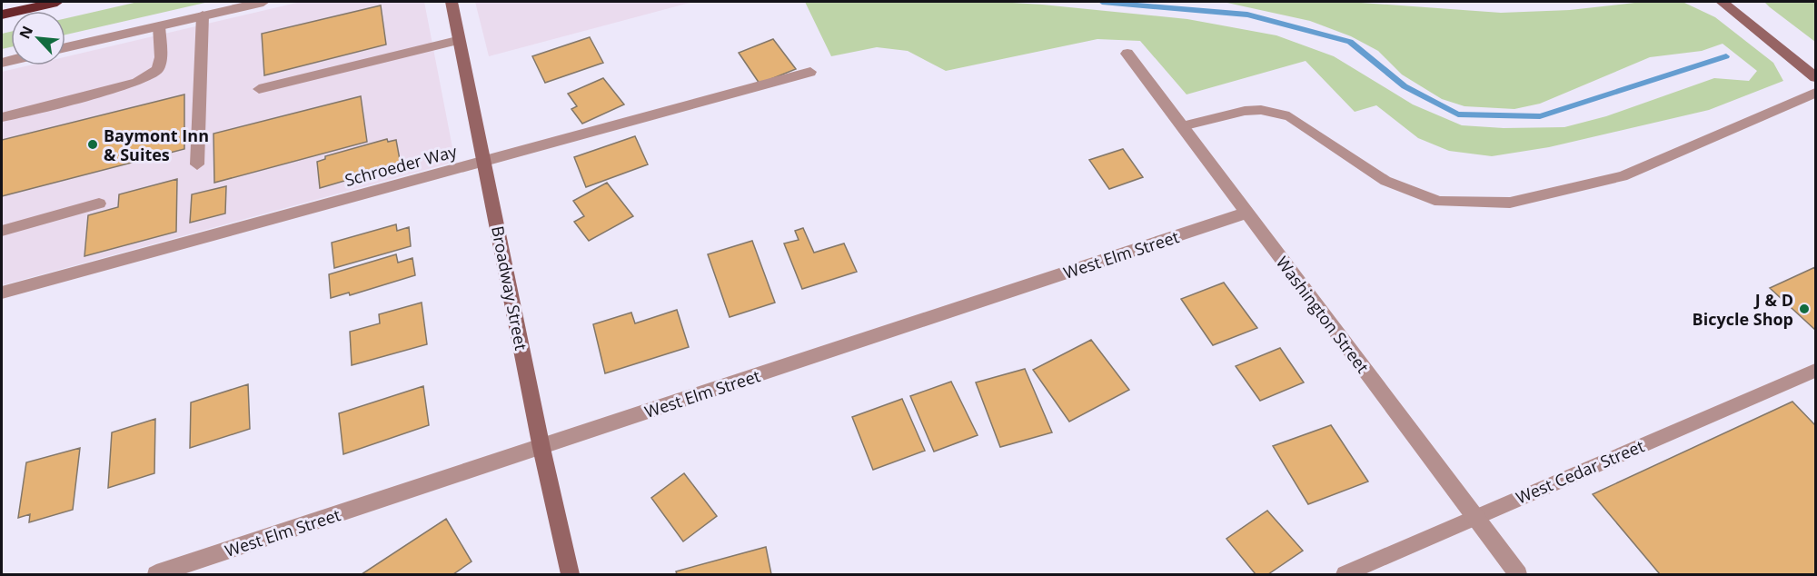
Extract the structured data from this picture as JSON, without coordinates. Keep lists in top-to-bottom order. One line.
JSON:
{"streets":{"street":["West Elm Street","Broadway Street","Washington Street"],"lane":["Schroeder Way","West Cedar Street"]},"crossings":[["Schroeder Way","Broadway Street"],["West Elm Street","Broadway Street"],["West Elm Street","Washington Street"],["Washington Street","West Cedar Street"]],"places":["Baymont Inn & Suites","J & D Bicycle Shop"],"north":"top left"}
